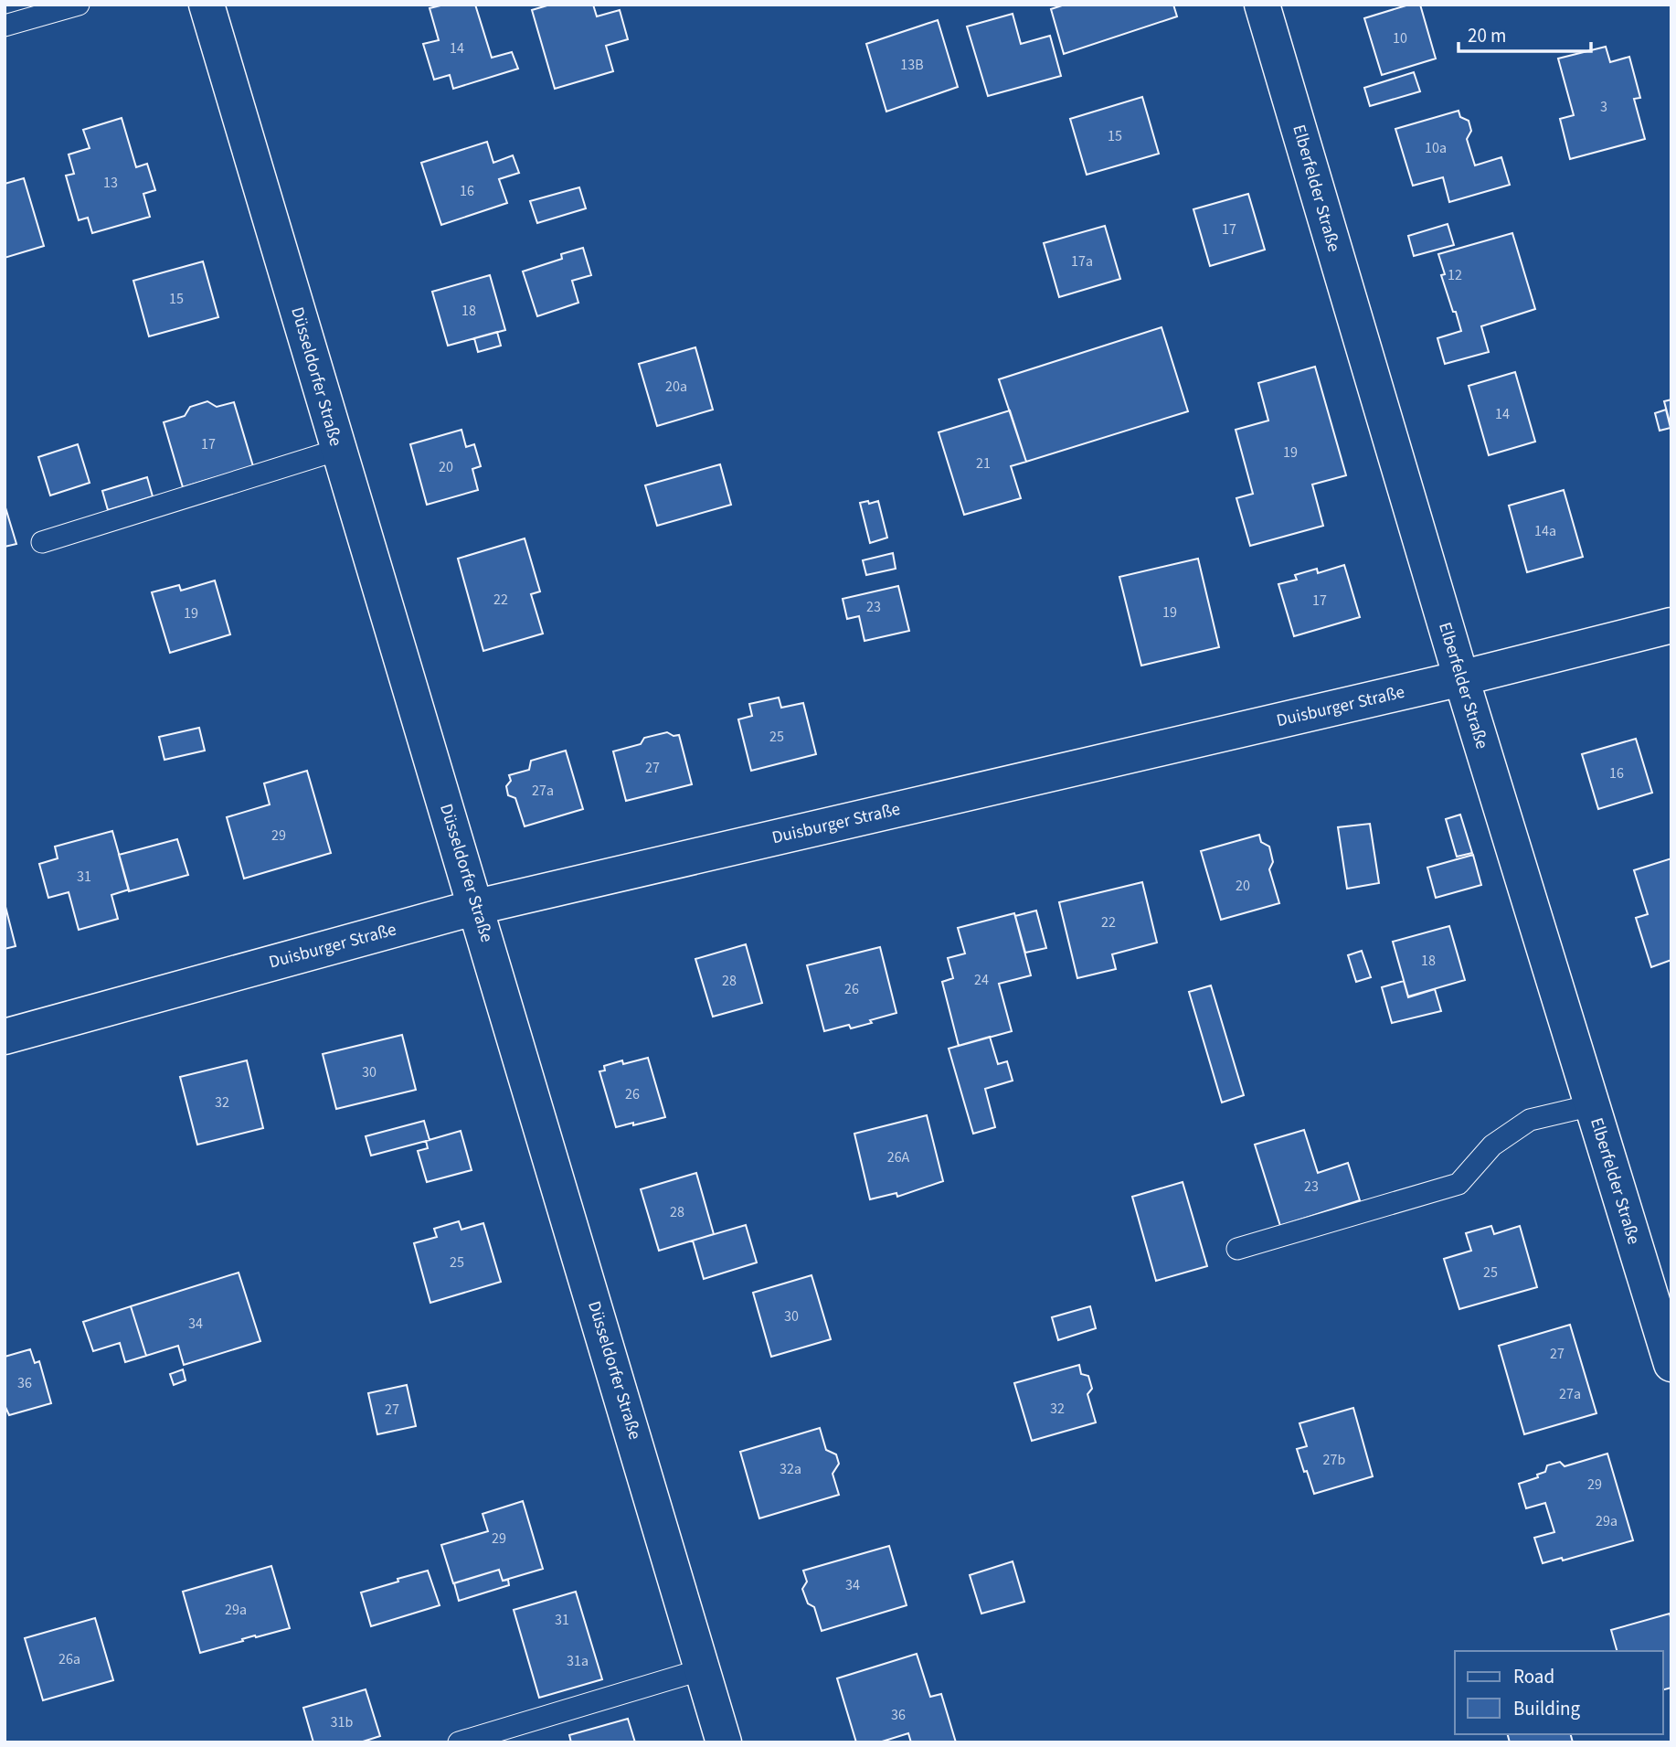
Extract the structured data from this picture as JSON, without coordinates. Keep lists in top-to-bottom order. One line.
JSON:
{"streets":{"street":["Elberfelder Straße","Düsseldorfer Straße","Duisburger Straße"]},"crossings":[["Elberfelder Straße","Duisburger Straße"],["Düsseldorfer Straße","Duisburger Straße"]],"house_numbers":["10","14","13B","3","15","10a","13","16","17","17a","12","15","18","20a","14","17","19","21","20","14a","22","17","23","19","19","25","27","16","27a","29","31","20","22","18","24","28","26","30","26","32","26A","23","28","25","25","30","34","27","36","27a","32","27","27b","32a","29","29a","29","34","29a","31","26a","31a","36","31b"],"legend":["Road","Building"],"scale_bar":"20 m"}
